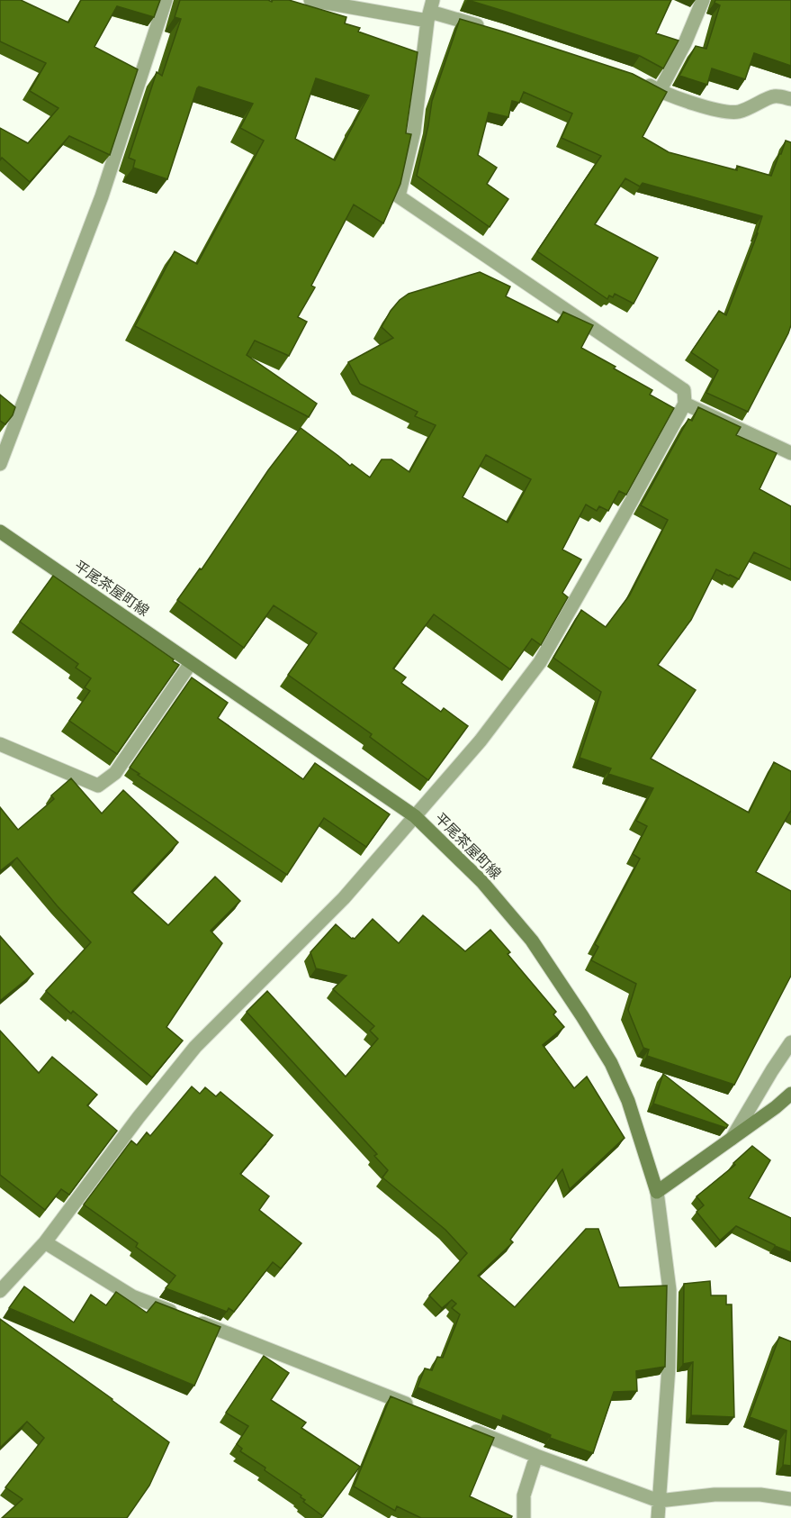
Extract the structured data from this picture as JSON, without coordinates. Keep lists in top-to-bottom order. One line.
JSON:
{"streets":{"main road":["平尾茶屋町線"]}}
